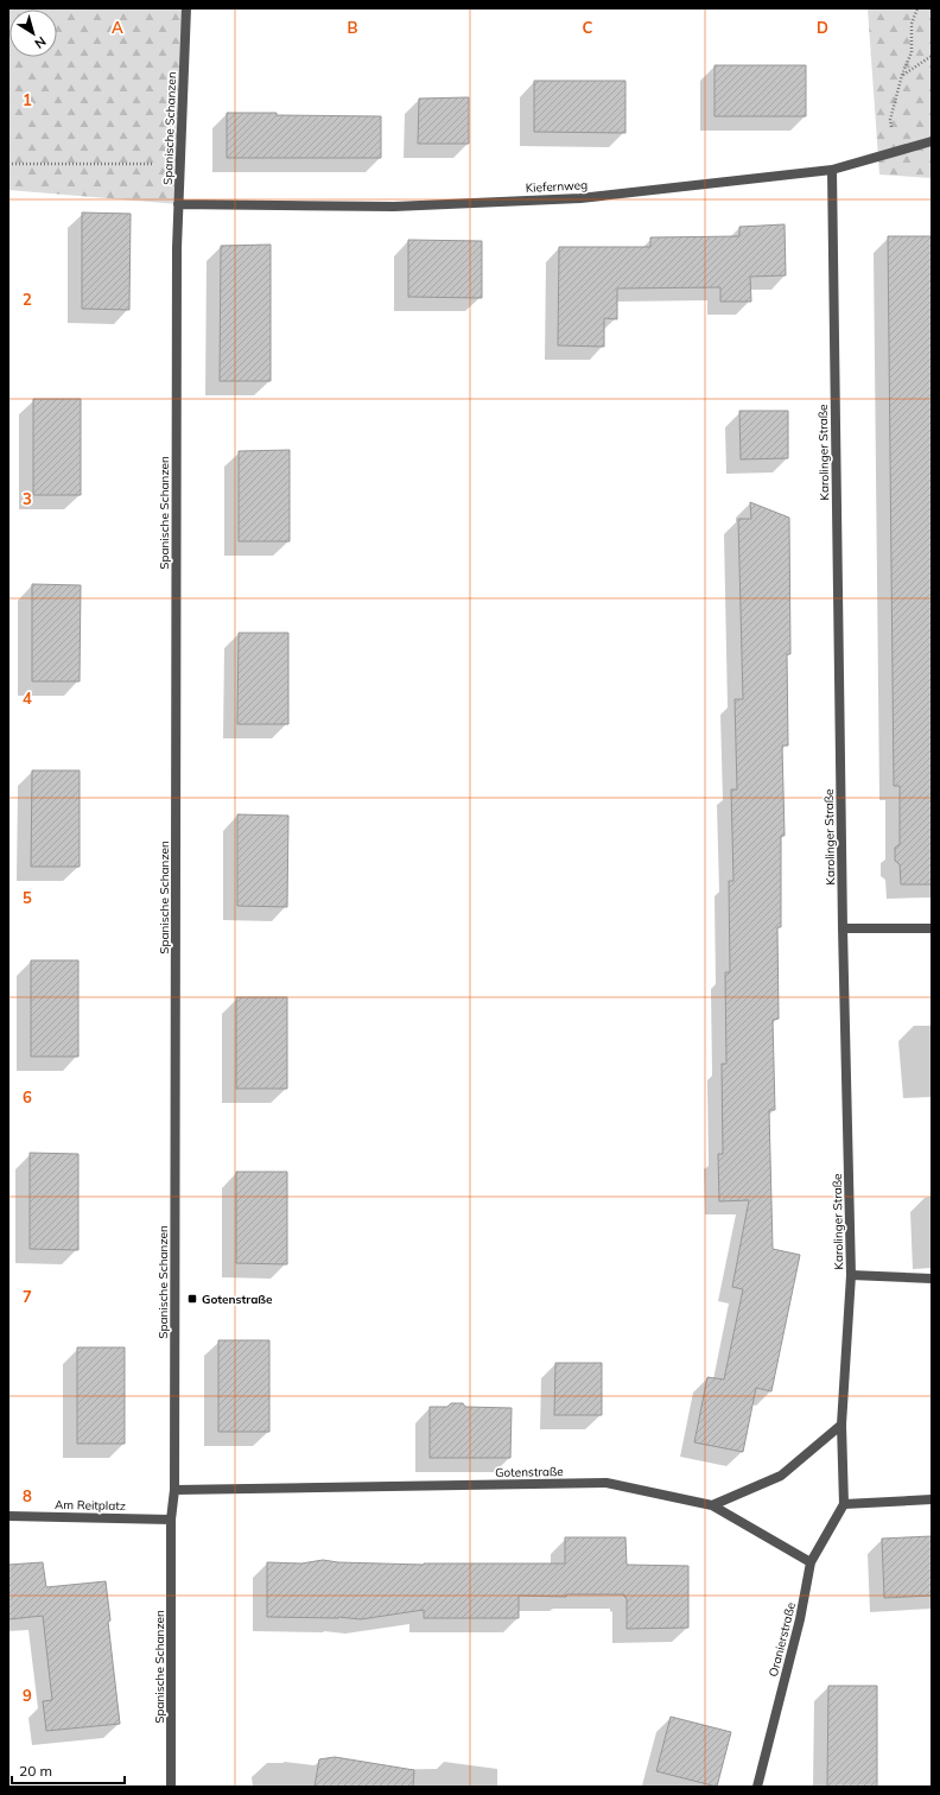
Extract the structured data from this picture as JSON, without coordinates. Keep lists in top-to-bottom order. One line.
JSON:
{"streets":{"street":["Spanische Schanzen","Kiefernweg","Karolinger Straße","Gotenstraße","Am Reitplatz","Oranierstraße"]},"crossings":[["Spanische Schanzen","Kiefernweg"],["Spanische Schanzen","Gotenstraße"],["Spanische Schanzen","Am Reitplatz"],["Kiefernweg","Karolinger Straße"],["Karolinger Straße","Oranierstraße"],["Gotenstraße","Oranierstraße"]],"places":{"transit":["Gotenstraße"]},"scale_bar":"20 m","north":"bottom right","grid":{"columns":["A","B","C","D"],"rows":["1","2","3","4","5","6","7","8","9"]}}
